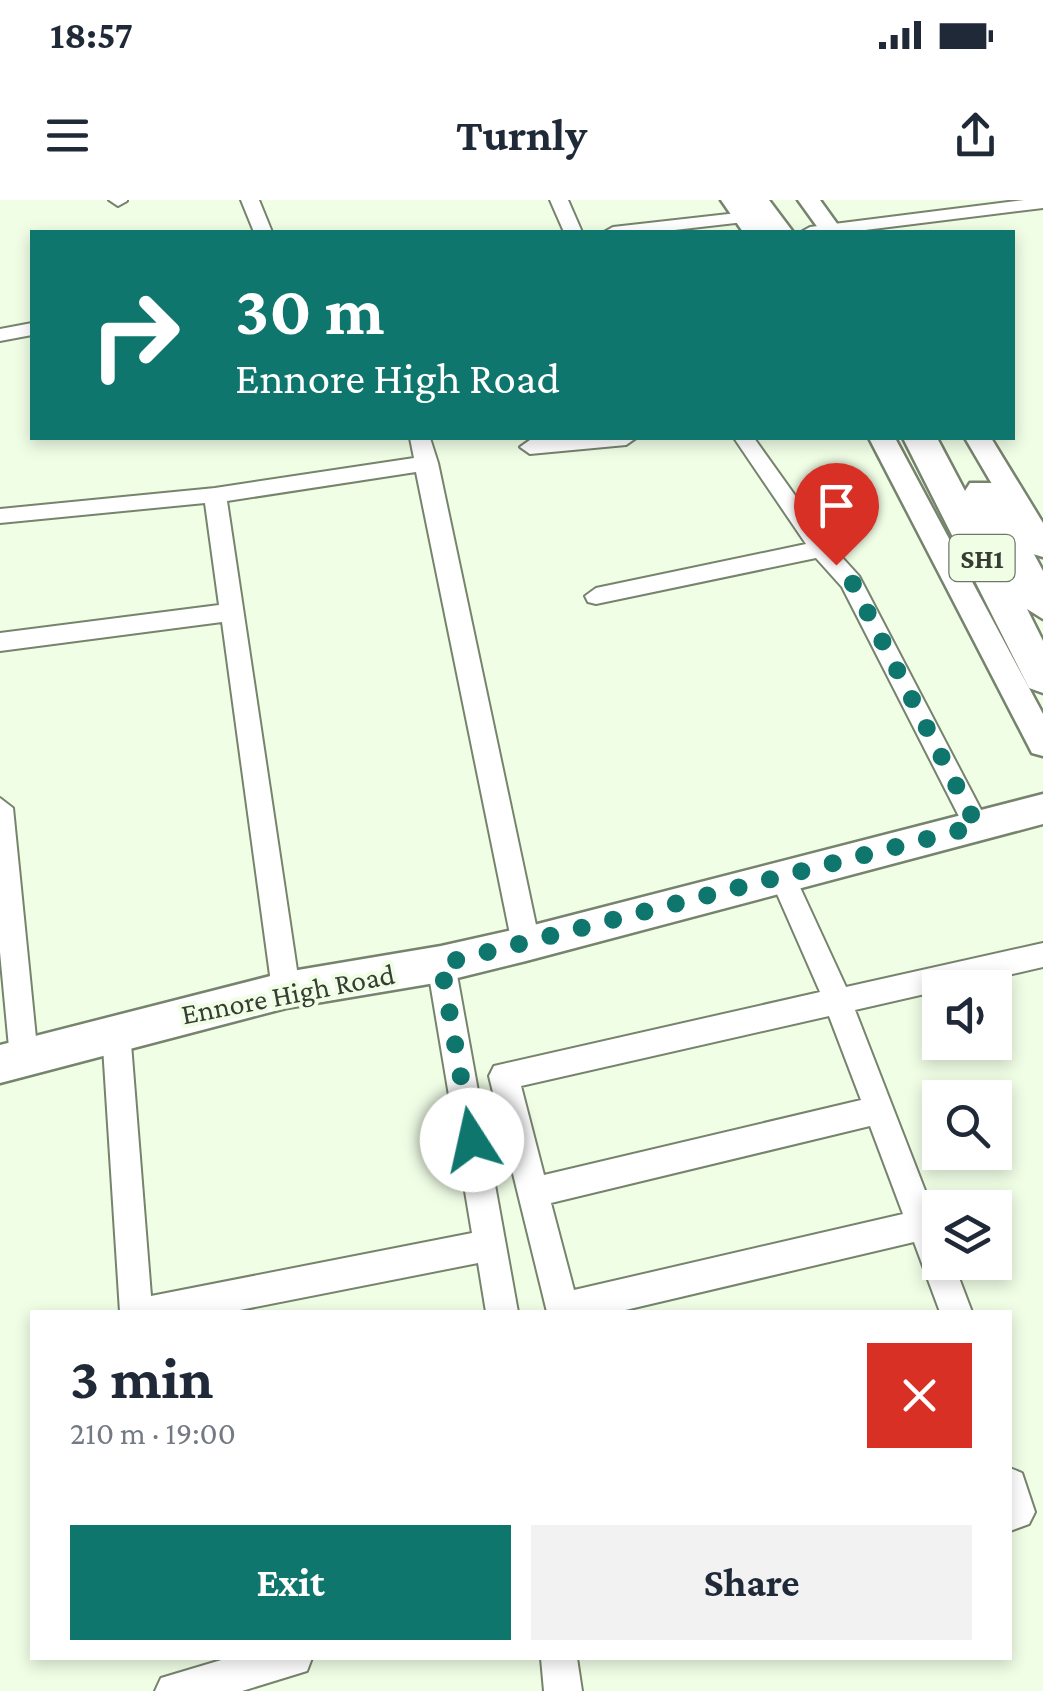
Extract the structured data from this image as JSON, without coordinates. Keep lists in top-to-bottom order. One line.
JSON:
{"streets":{"main road":["SH1","Ennore High Road"]},"page":{"status":"18:57","header":"Turnly","turn":["30 m","Ennore High Road"],"heading":["3 min","210 m · 19:00"],"buttons":["Exit","Share"]}}
